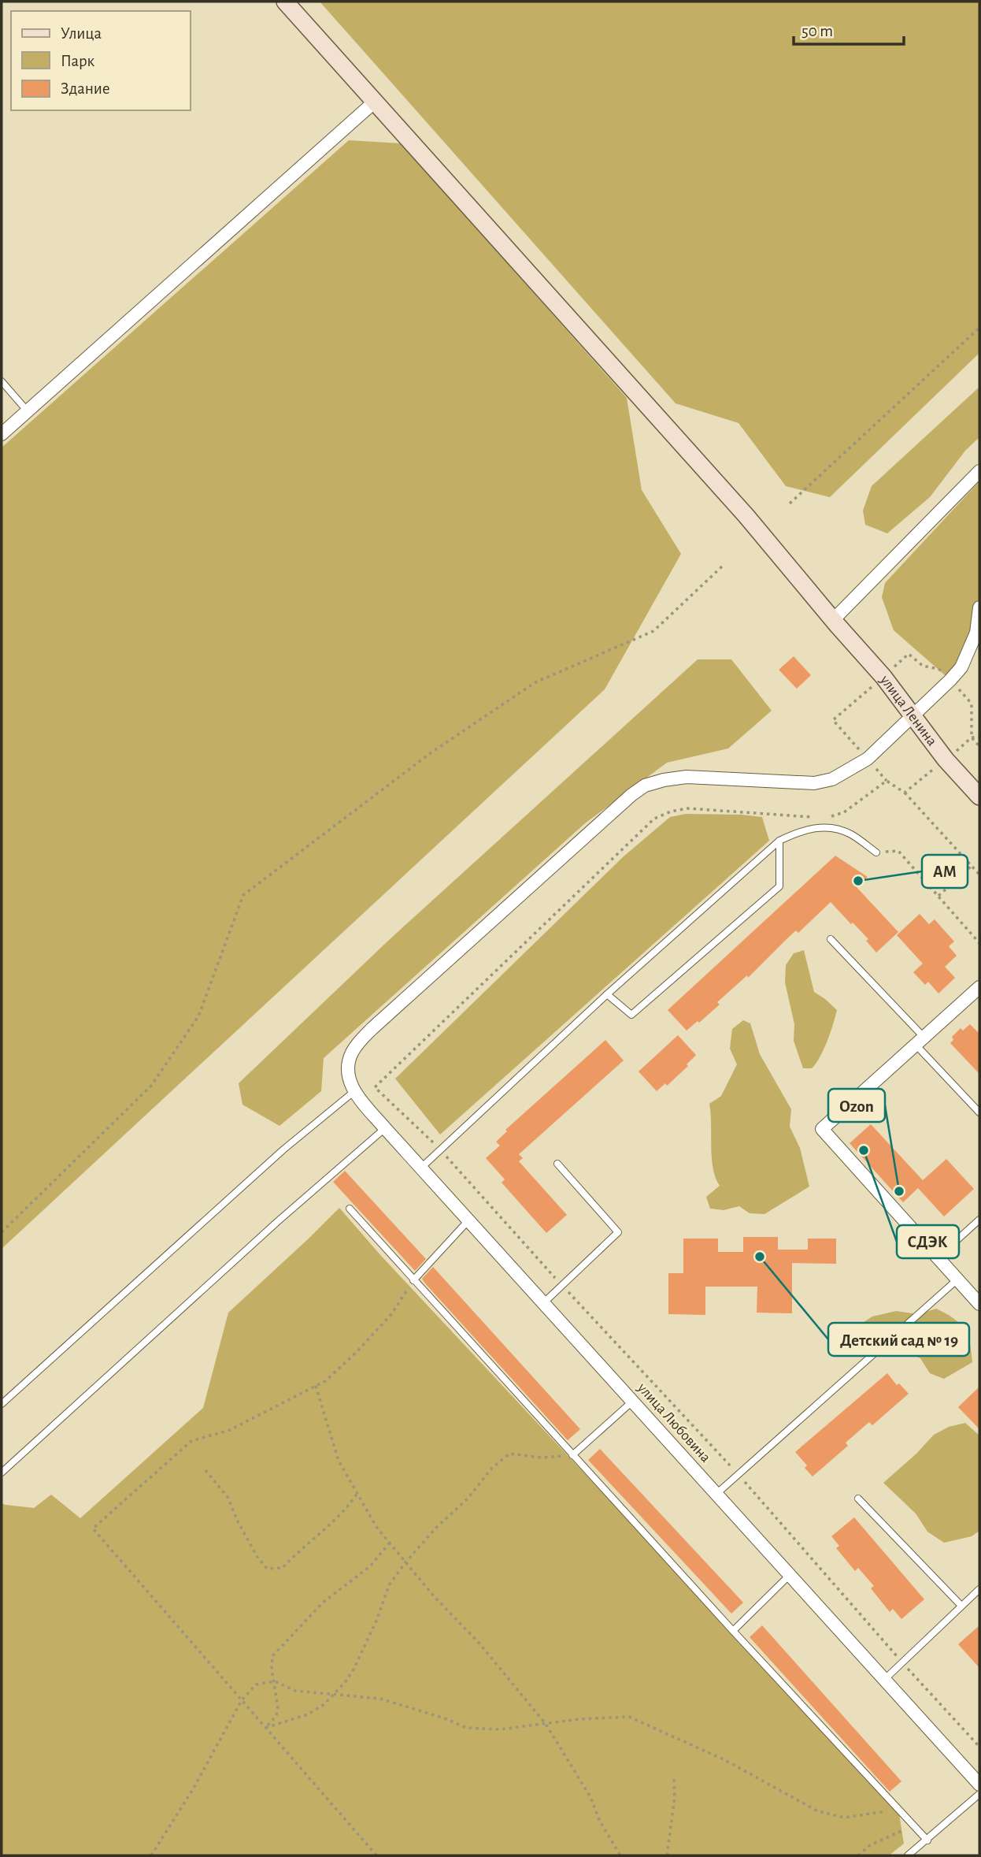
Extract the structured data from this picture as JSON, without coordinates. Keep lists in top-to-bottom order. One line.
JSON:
{"streets":{"main road":["улица Ленина"],"street":["улица Любовина"]},"places":["АМ","СДЭК","Ozon","Детский сад № 19"],"legend":["Улица","Парк","Здание"],"scale_bar":"50 m"}
